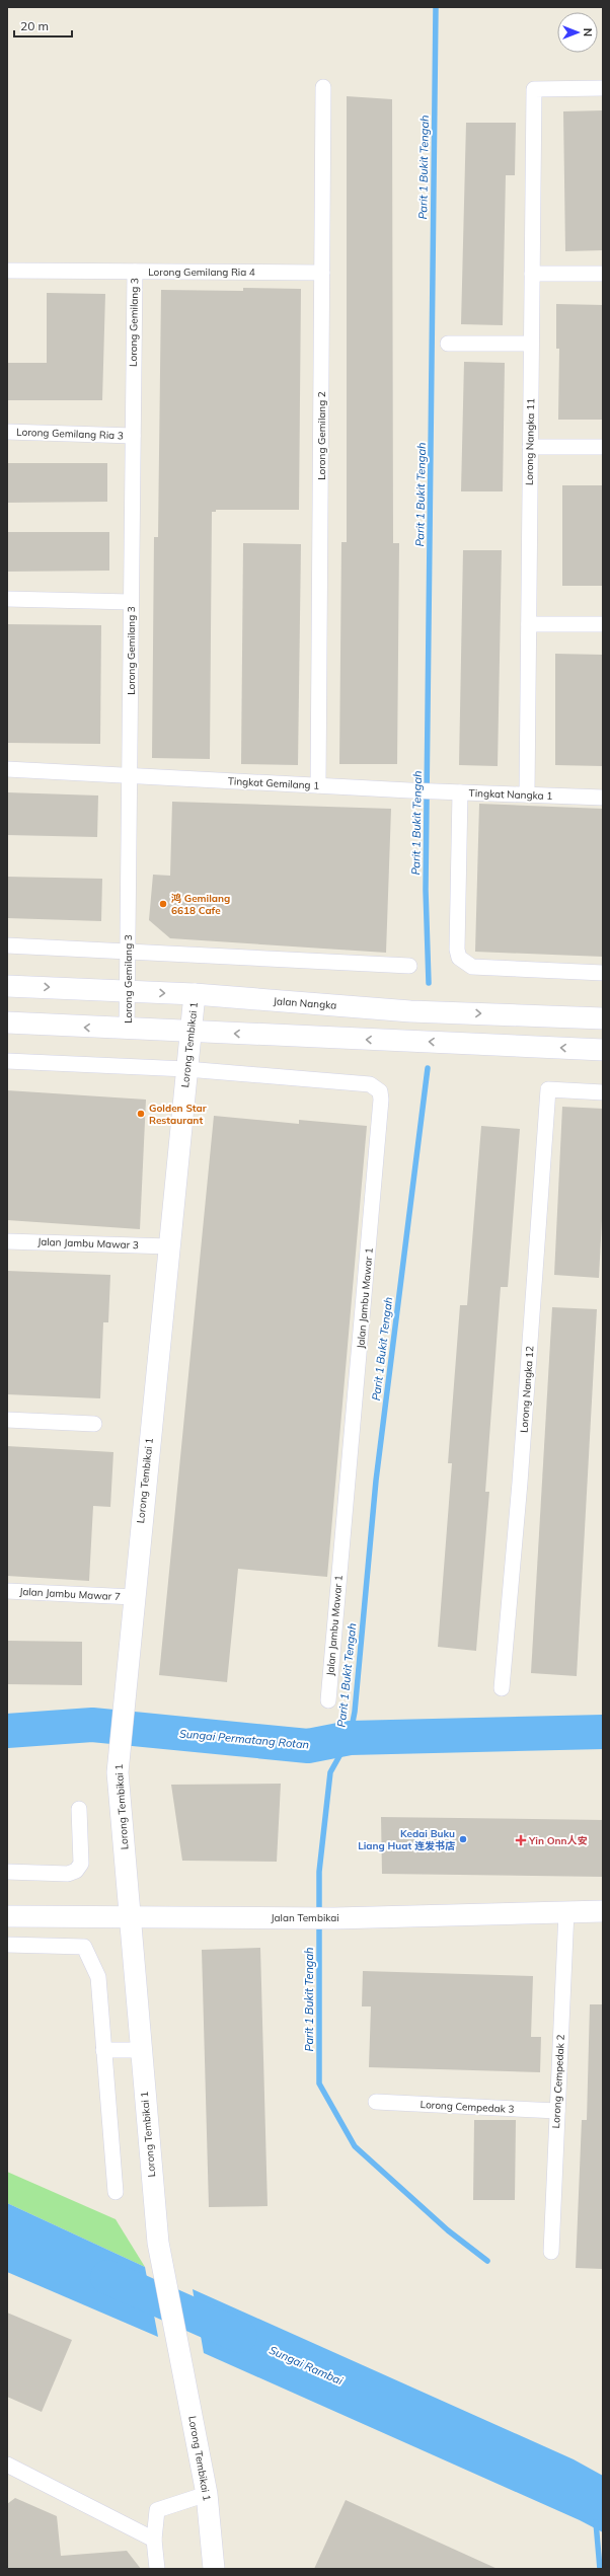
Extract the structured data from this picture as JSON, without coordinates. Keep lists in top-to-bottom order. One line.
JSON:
{"streets":{"street":["Lorong Gemilang Ria 4","Lorong Gemilang 3","Lorong Gemilang Ria 3","Lorong Gemilang 2","Lorong Nangka 11","Tingkat Gemilang 1","Tingkat Nangka 1","Jalan Nangka","Lorong Tembikai 1","Jalan Jambu Mawar 3","Jalan Jambu Mawar 1","Lorong Nangka 12","Jalan Jambu Mawar 7","Jalan Tembikai","Lorong Cempedak 2","Lorong Cempedak 3"]},"crossings":[["Lorong Gemilang Ria 4","Lorong Gemilang 3"],["Lorong Gemilang Ria 4","Lorong Gemilang 2"],["Lorong Gemilang 3","Lorong Gemilang Ria 3"],["Lorong Gemilang 3","Tingkat Gemilang 1"],["Lorong Gemilang 3","Jalan Nangka"],["Lorong Gemilang 2","Tingkat Gemilang 1"],["Lorong Nangka 11","Tingkat Nangka 1"],["Tingkat Gemilang 1","Tingkat Nangka 1"],["Jalan Nangka","Lorong Tembikai 1"],["Lorong Tembikai 1","Jalan Jambu Mawar 3"],["Lorong Tembikai 1","Jalan Jambu Mawar 1"],["Lorong Tembikai 1","Jalan Jambu Mawar 7"],["Lorong Tembikai 1","Jalan Tembikai"],["Jalan Tembikai","Lorong Cempedak 2"],["Lorong Cempedak 2","Lorong Cempedak 3"]],"water":["Parit 1 Bukit Tengah","Sungai Permatang Rotan","Sungai Rambai"],"places":{"other":["鸿 Gemilang 6618 Cafe","Golden Star Restaurant","Kedai Buku Liang Huat 连发书店"],"health":["Yin Onn人安"]},"scale_bar":"20 m","north":"right"}
